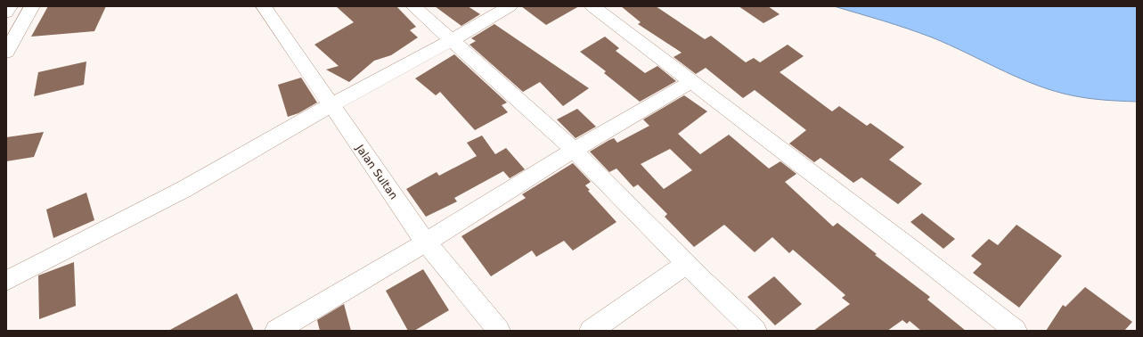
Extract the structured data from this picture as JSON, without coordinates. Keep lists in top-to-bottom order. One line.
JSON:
{"streets":{"street":["Jalan Sultan"]}}
